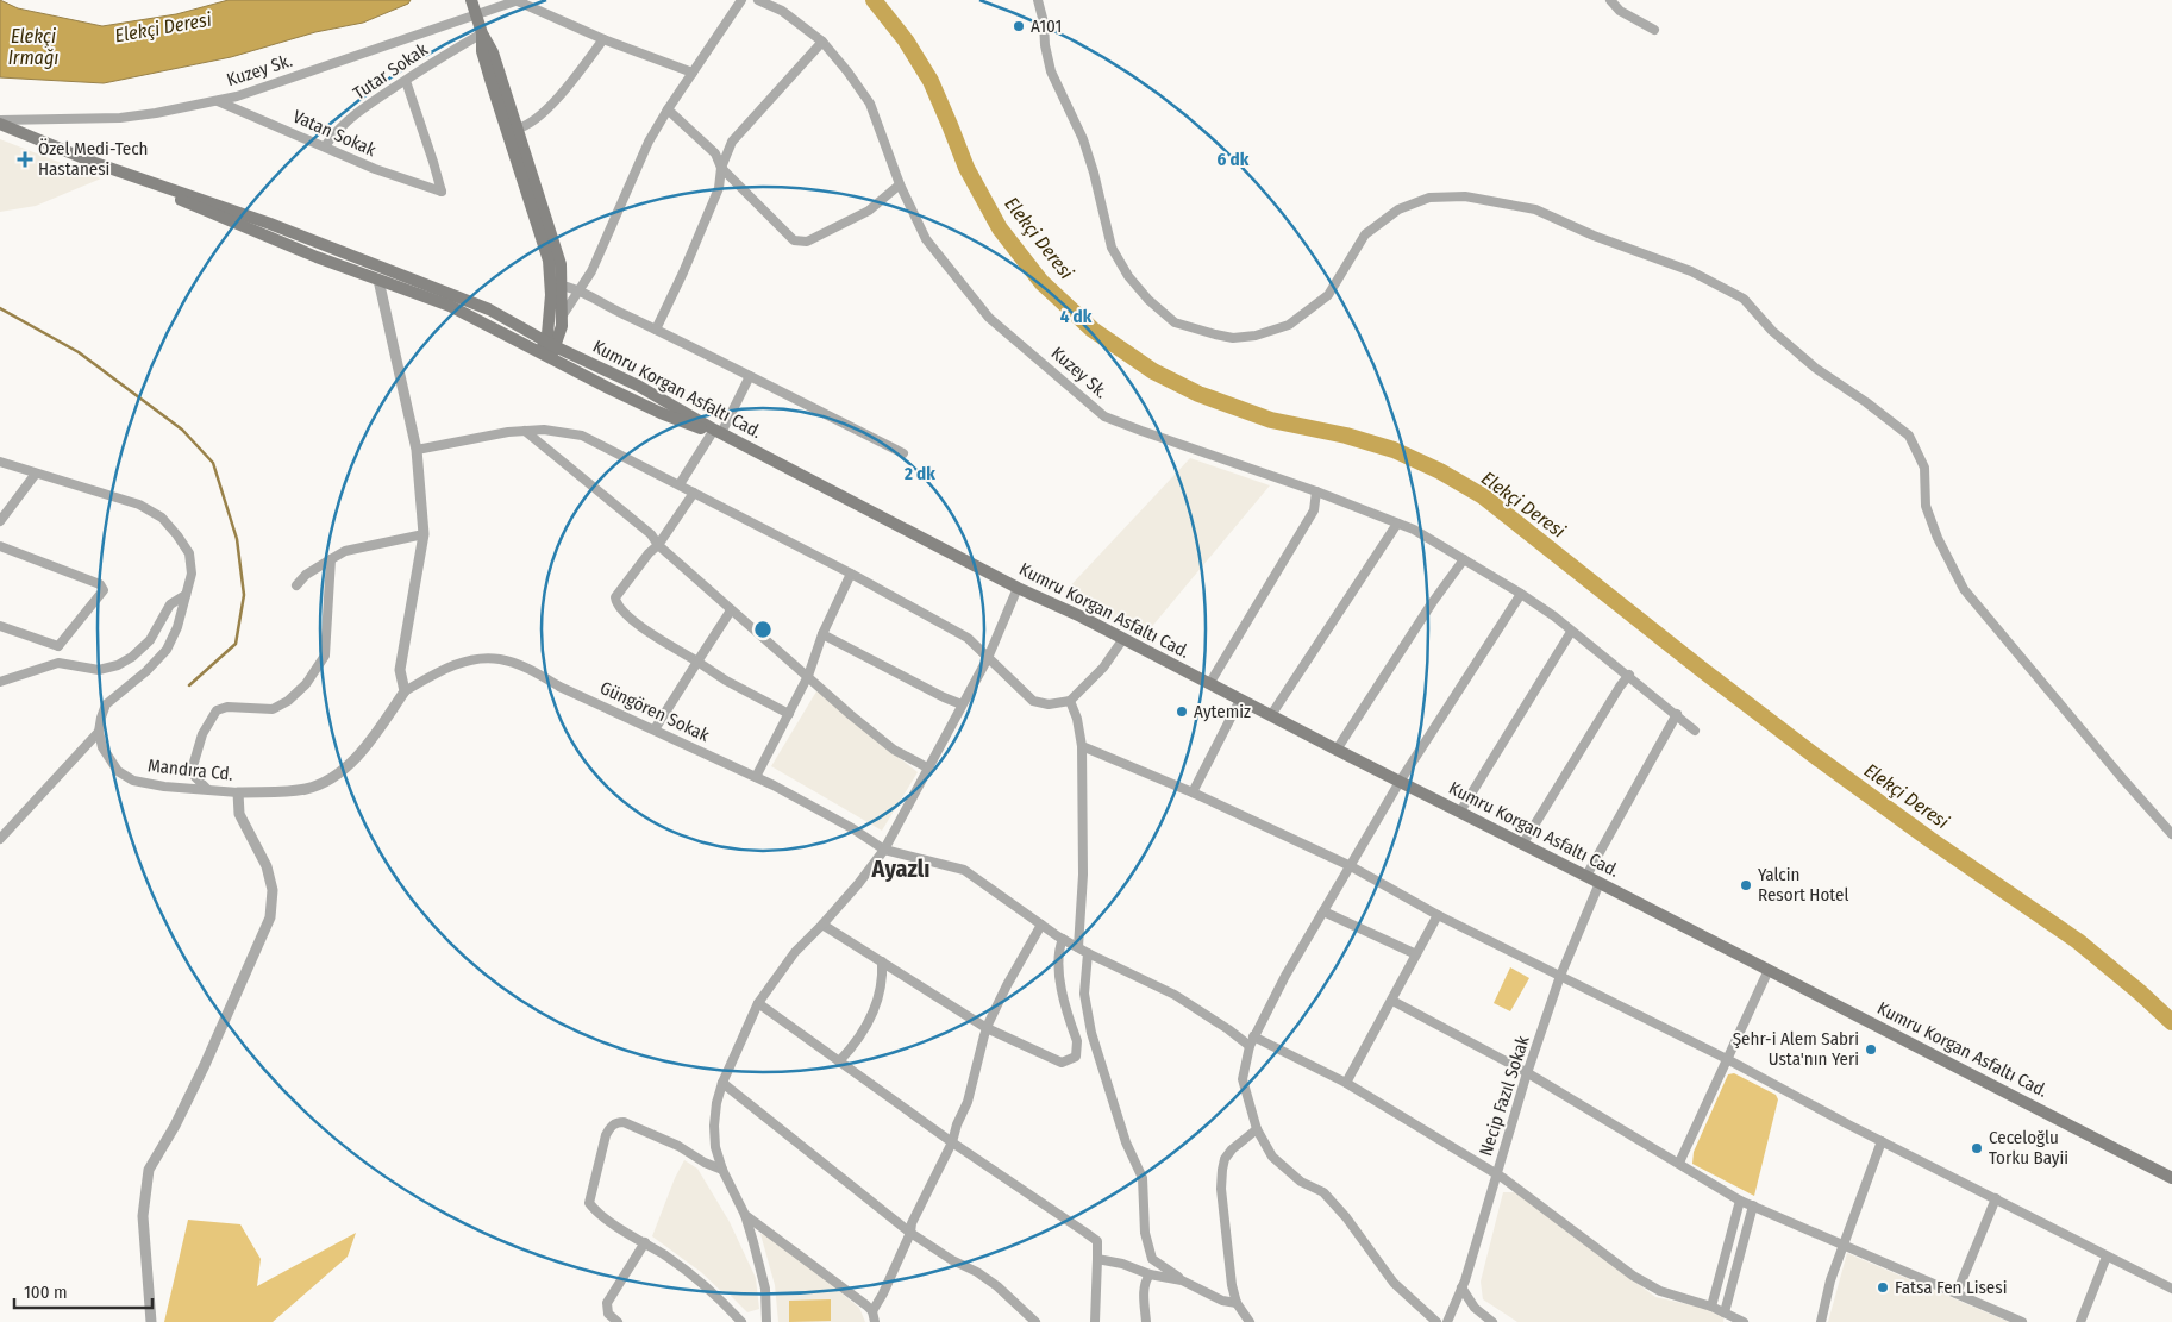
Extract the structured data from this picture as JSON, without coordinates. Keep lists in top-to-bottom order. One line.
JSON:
{"streets":{"main road":["Kumru Korgan Asfaltı Cad."],"street":["Kuzey Sk.","Tutar Sokak","Vatan Sokak","Güngören Sokak","Mandıra Cd.","Necip Fazıl Sokak"]},"crossings":[["Kuzey Sk.","Vatan Sokak"],["Kuzey Sk.","Kumru Korgan Asfaltı Cad."],["Tutar Sokak","Vatan Sokak"],["Kumru Korgan Asfaltı Cad.","Necip Fazıl Sokak"],["Güngören Sokak","Mandıra Cd."]],"districts":["Ayazlı"],"water":["Elekçi Deresi","Elekçi Irmağı"],"places":{"other":["A101","Aytemiz","Yalcin Resort Hotel","Şehr-i Alem Sabri Usta'nın Yeri","Ceceloğlu Torku Bayii","Fatsa Fen Lisesi"],"health":["Özel Medi-Tech Hastanesi"]},"scale_bar":"100 m","rings":["6 dk","4 dk","2 dk"]}
